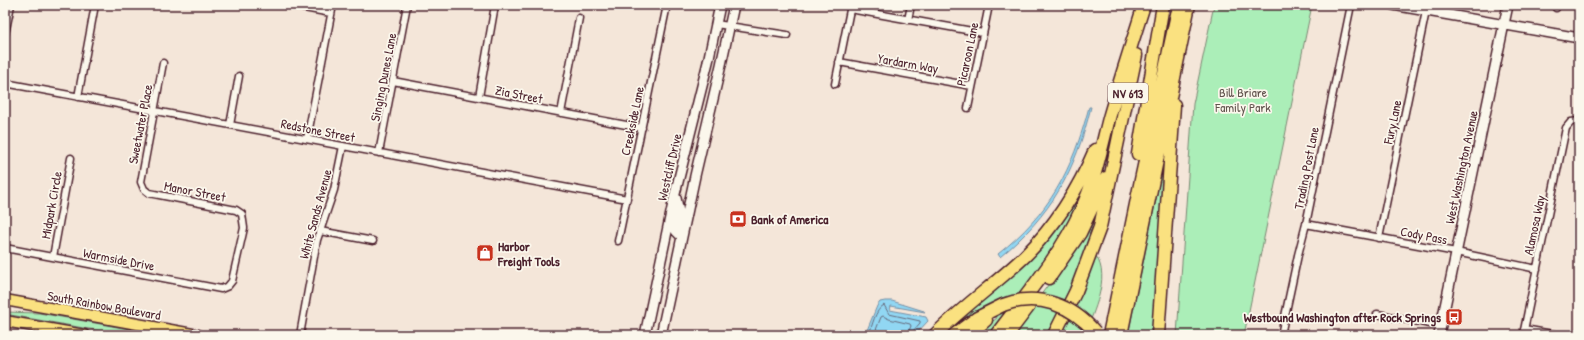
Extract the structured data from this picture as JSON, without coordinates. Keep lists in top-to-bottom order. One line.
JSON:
{"streets":{"highway":["NV 613"],"main road":["Westcliff Drive","West Washington Avenue","South Rainbow Boulevard"],"street":["Picaroon Lane","Yardarm Way","Singing Dunes Lane","Zia Street","Creekside Lane","Fury Lane","Sweetwater Place","Redstone Street","Trading Post Lane","Manor Street","Midpark Circle","White Sands Avenue","Alamosa Way","Cody Pass","Warmside Drive"]},"crossings":[["Picaroon Lane","Yardarm Way"],["Singing Dunes Lane","Zia Street"],["Singing Dunes Lane","Redstone Street"],["Zia Street","Creekside Lane"],["Creekside Lane","Redstone Street"],["Fury Lane","Cody Pass"],["Sweetwater Place","Redstone Street"],["Sweetwater Place","Manor Street"],["Redstone Street","White Sands Avenue"],["West Washington Avenue","Cody Pass"],["Trading Post Lane","Cody Pass"],["Manor Street","Warmside Drive"],["Midpark Circle","Warmside Drive"],["Alamosa Way","Cody Pass"]],"parks":["Bill Briare Family Park"],"places":{"bank":["Bank of America"],"shop":["Harbor Freight Tools"],"bus stop":["Westbound Washington after Rock Springs"]}}
